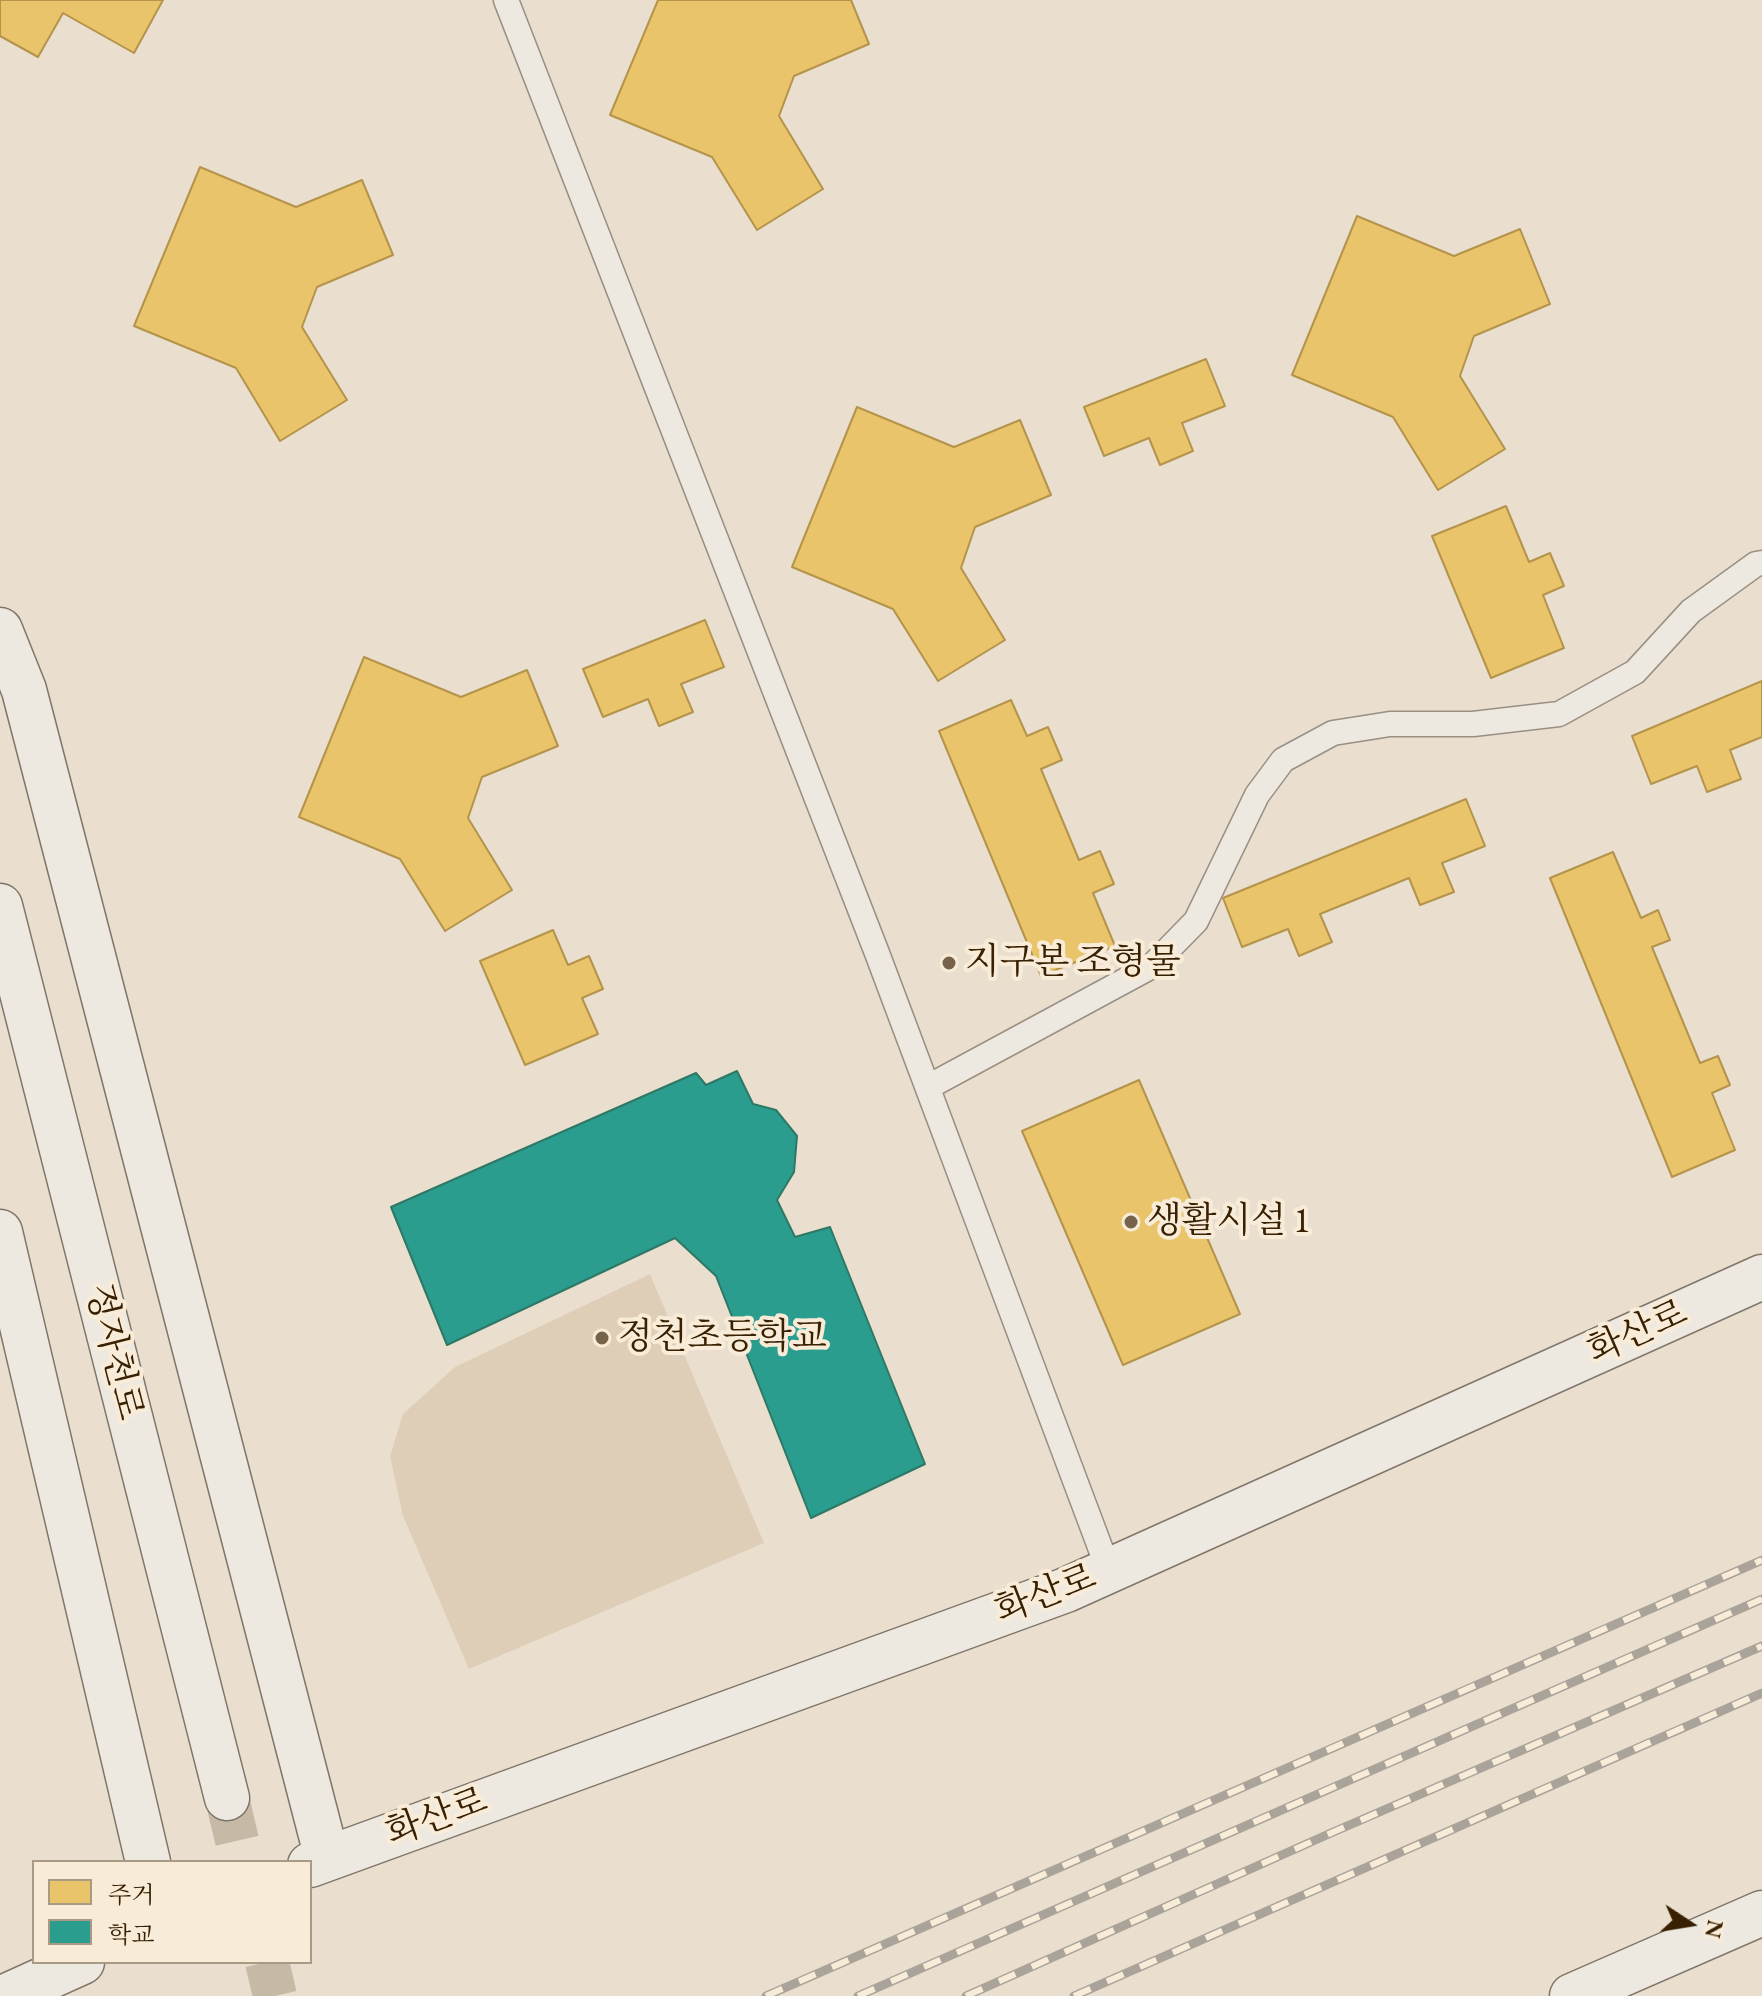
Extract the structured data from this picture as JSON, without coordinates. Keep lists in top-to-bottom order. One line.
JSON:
{"streets":{"street":["화산로","정자천로"]},"places":["지구본 조형물","생활시설 1","정천초등학교"],"legend":["주거","학교"],"north":"right"}
